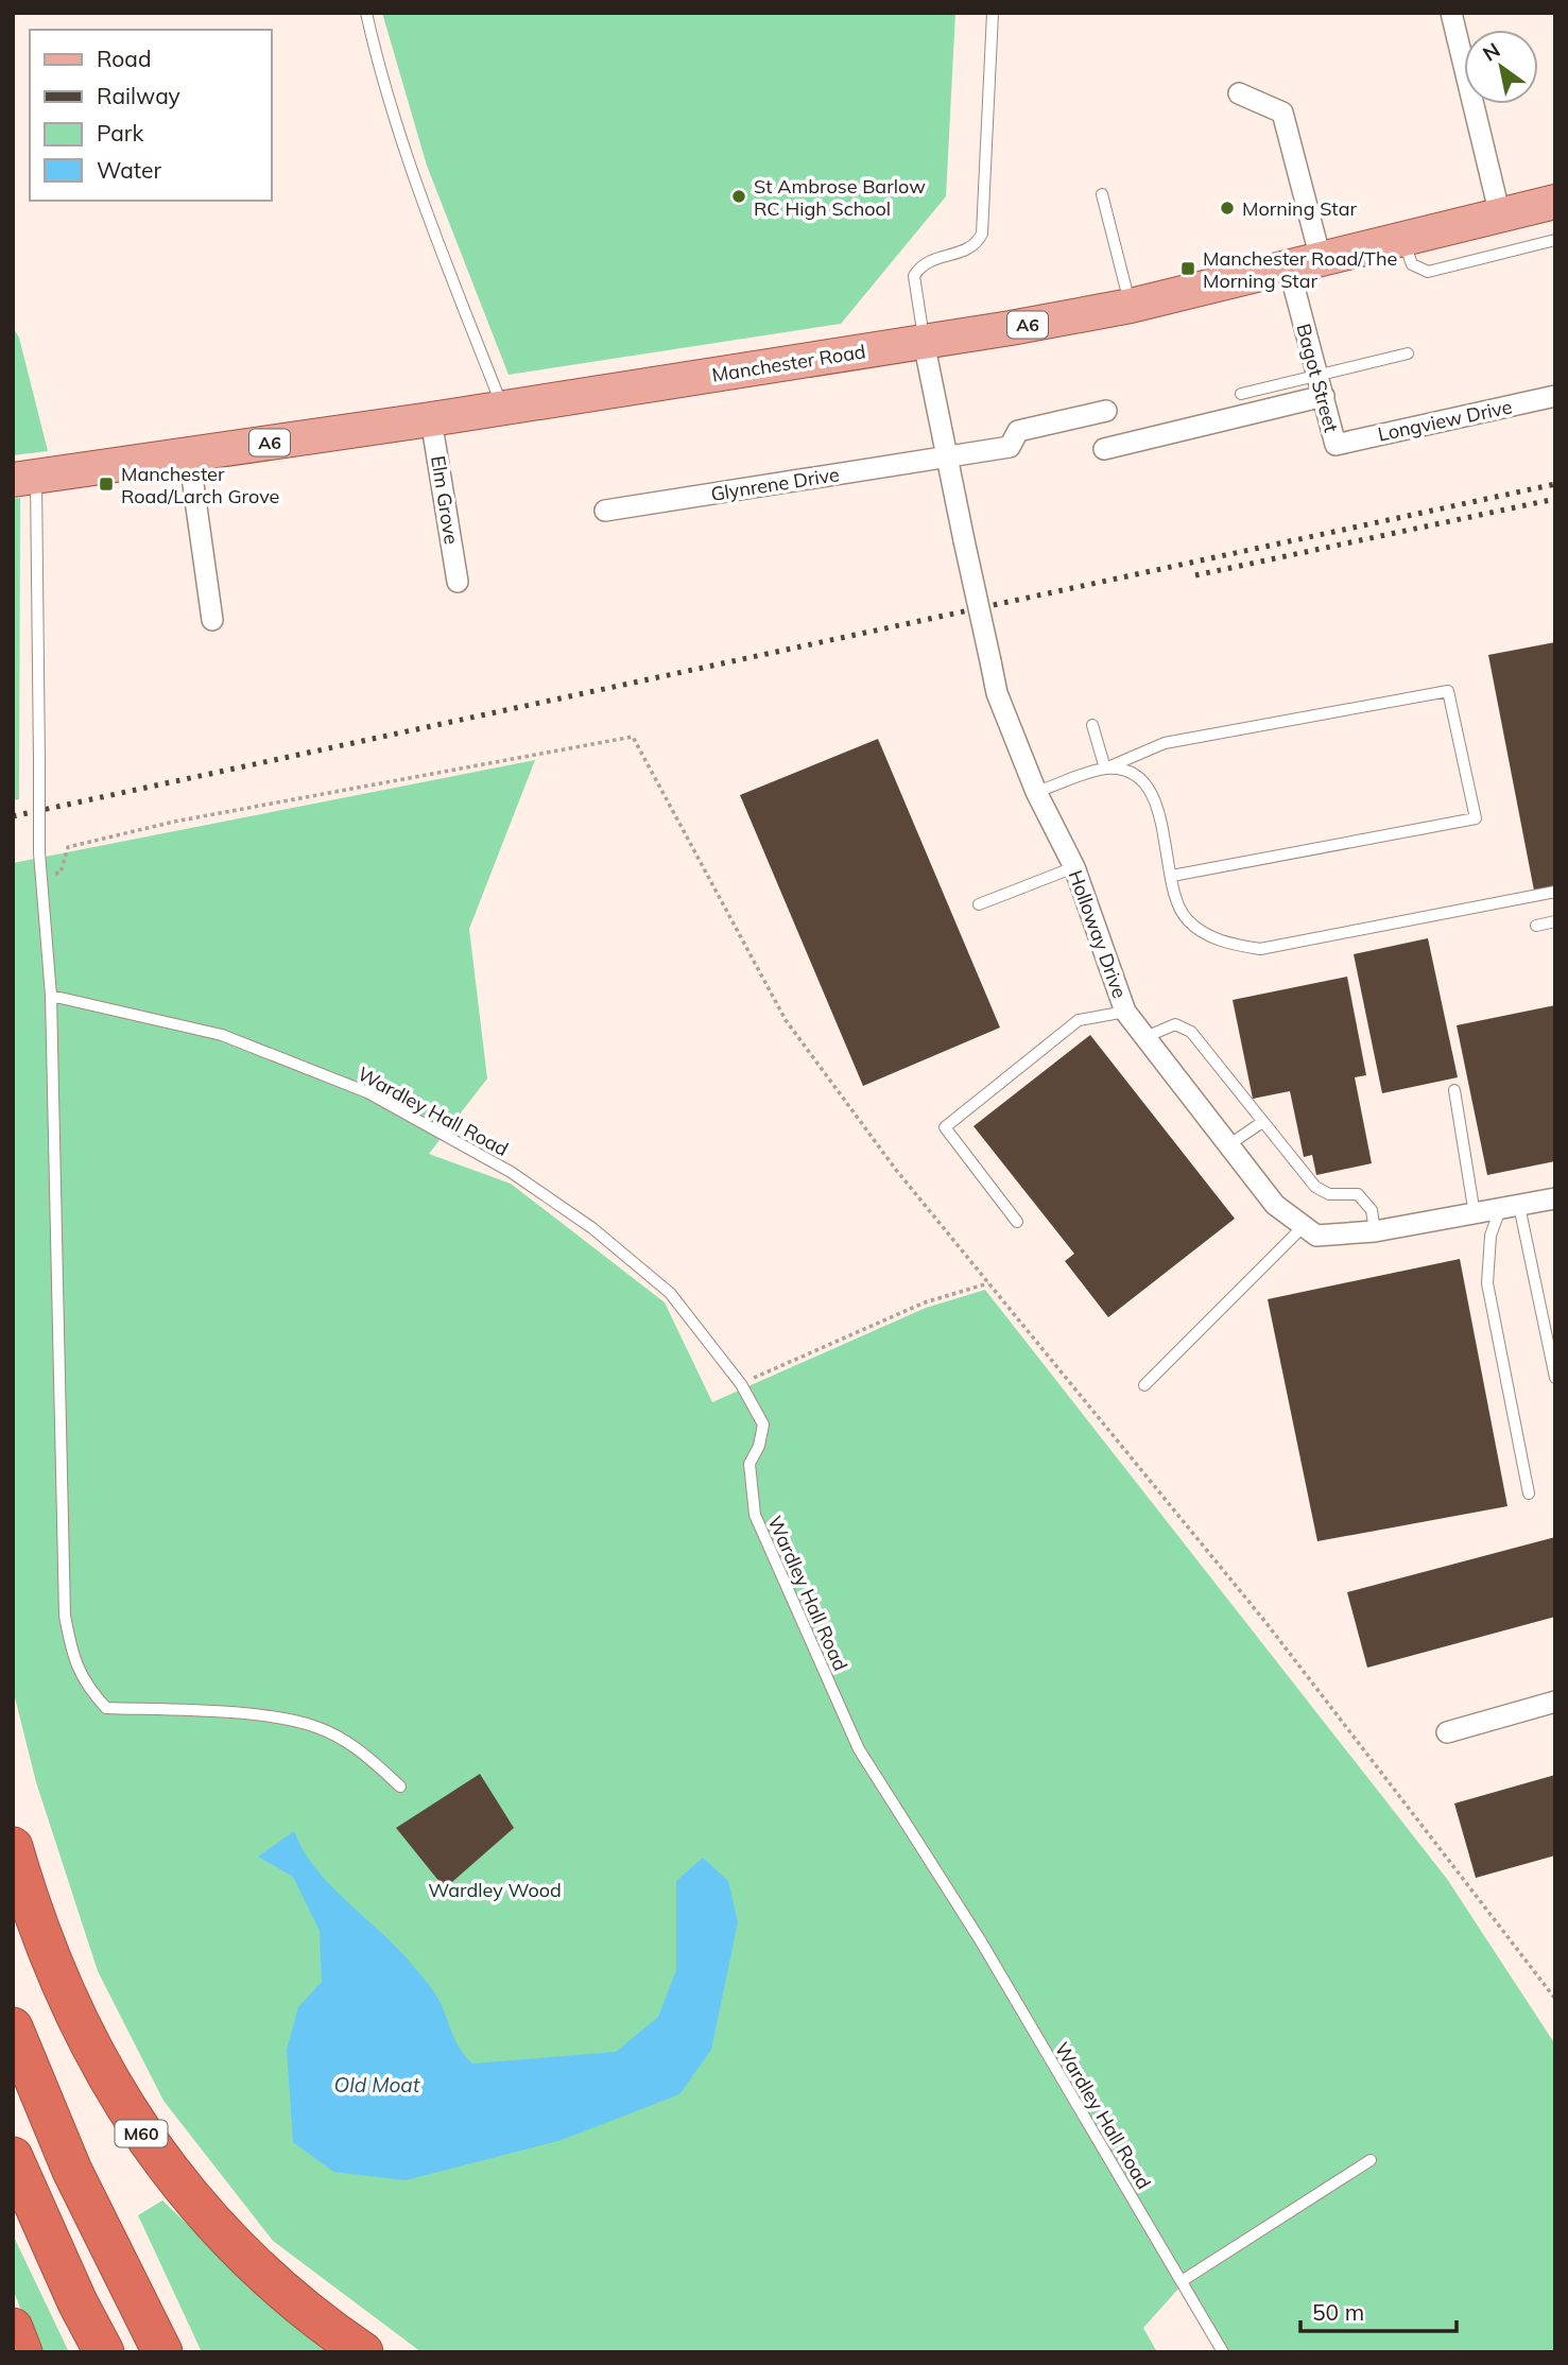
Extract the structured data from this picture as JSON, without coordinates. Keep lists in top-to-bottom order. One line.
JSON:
{"streets":{"highway":["M60"],"main road":["A6","Manchester Road"],"street":["Bagot Street","Longview Drive","Glynrene Drive","Elm Grove","Holloway Drive"],"lane":["Wardley Hall Road"]},"crossings":[["Manchester Road","Bagot Street"],["Manchester Road","Elm Grove"],["Manchester Road","Holloway Drive"],["Bagot Street","Longview Drive"],["Glynrene Drive","Holloway Drive"]],"water":["Old Moat"],"parks":["Wardley Wood"],"places":{"other":["St Ambrose Barlow RC High School","Morning Star"],"transit":["Manchester Road/The Morning Star","Manchester Road/Larch Grove"]},"legend":["Road","Railway","Park","Water"],"scale_bar":"50 m","north":"top left"}
